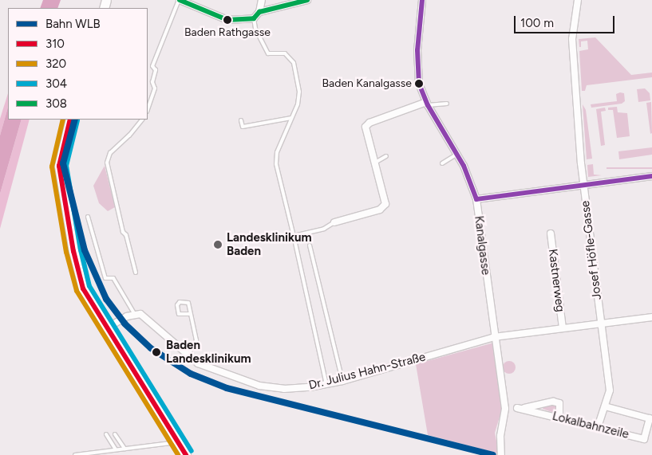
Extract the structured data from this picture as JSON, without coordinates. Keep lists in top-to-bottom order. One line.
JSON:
{"streets":{"street":["Kanalgasse","Josef Höfle-Gasse","Kastnerweg","Dr. Julius Hahn-Straße","Lokalbahnzeile"]},"crossings":[["Kanalgasse","Dr. Julius Hahn-Straße"],["Josef Höfle-Gasse","Dr. Julius Hahn-Straße"],["Josef Höfle-Gasse","Lokalbahnzeile"],["Kastnerweg","Dr. Julius Hahn-Straße"]],"places":["Baden Rathgasse","Baden Kanalgasse","Landesklinikum Baden","Baden Landesklinikum"],"lines":["transit line 308","rail line WLB","transit line 310","transit line 320","transit line 304"],"legend":["Bahn WLB","310","320","304","308"],"scale_bar":"100 m"}
